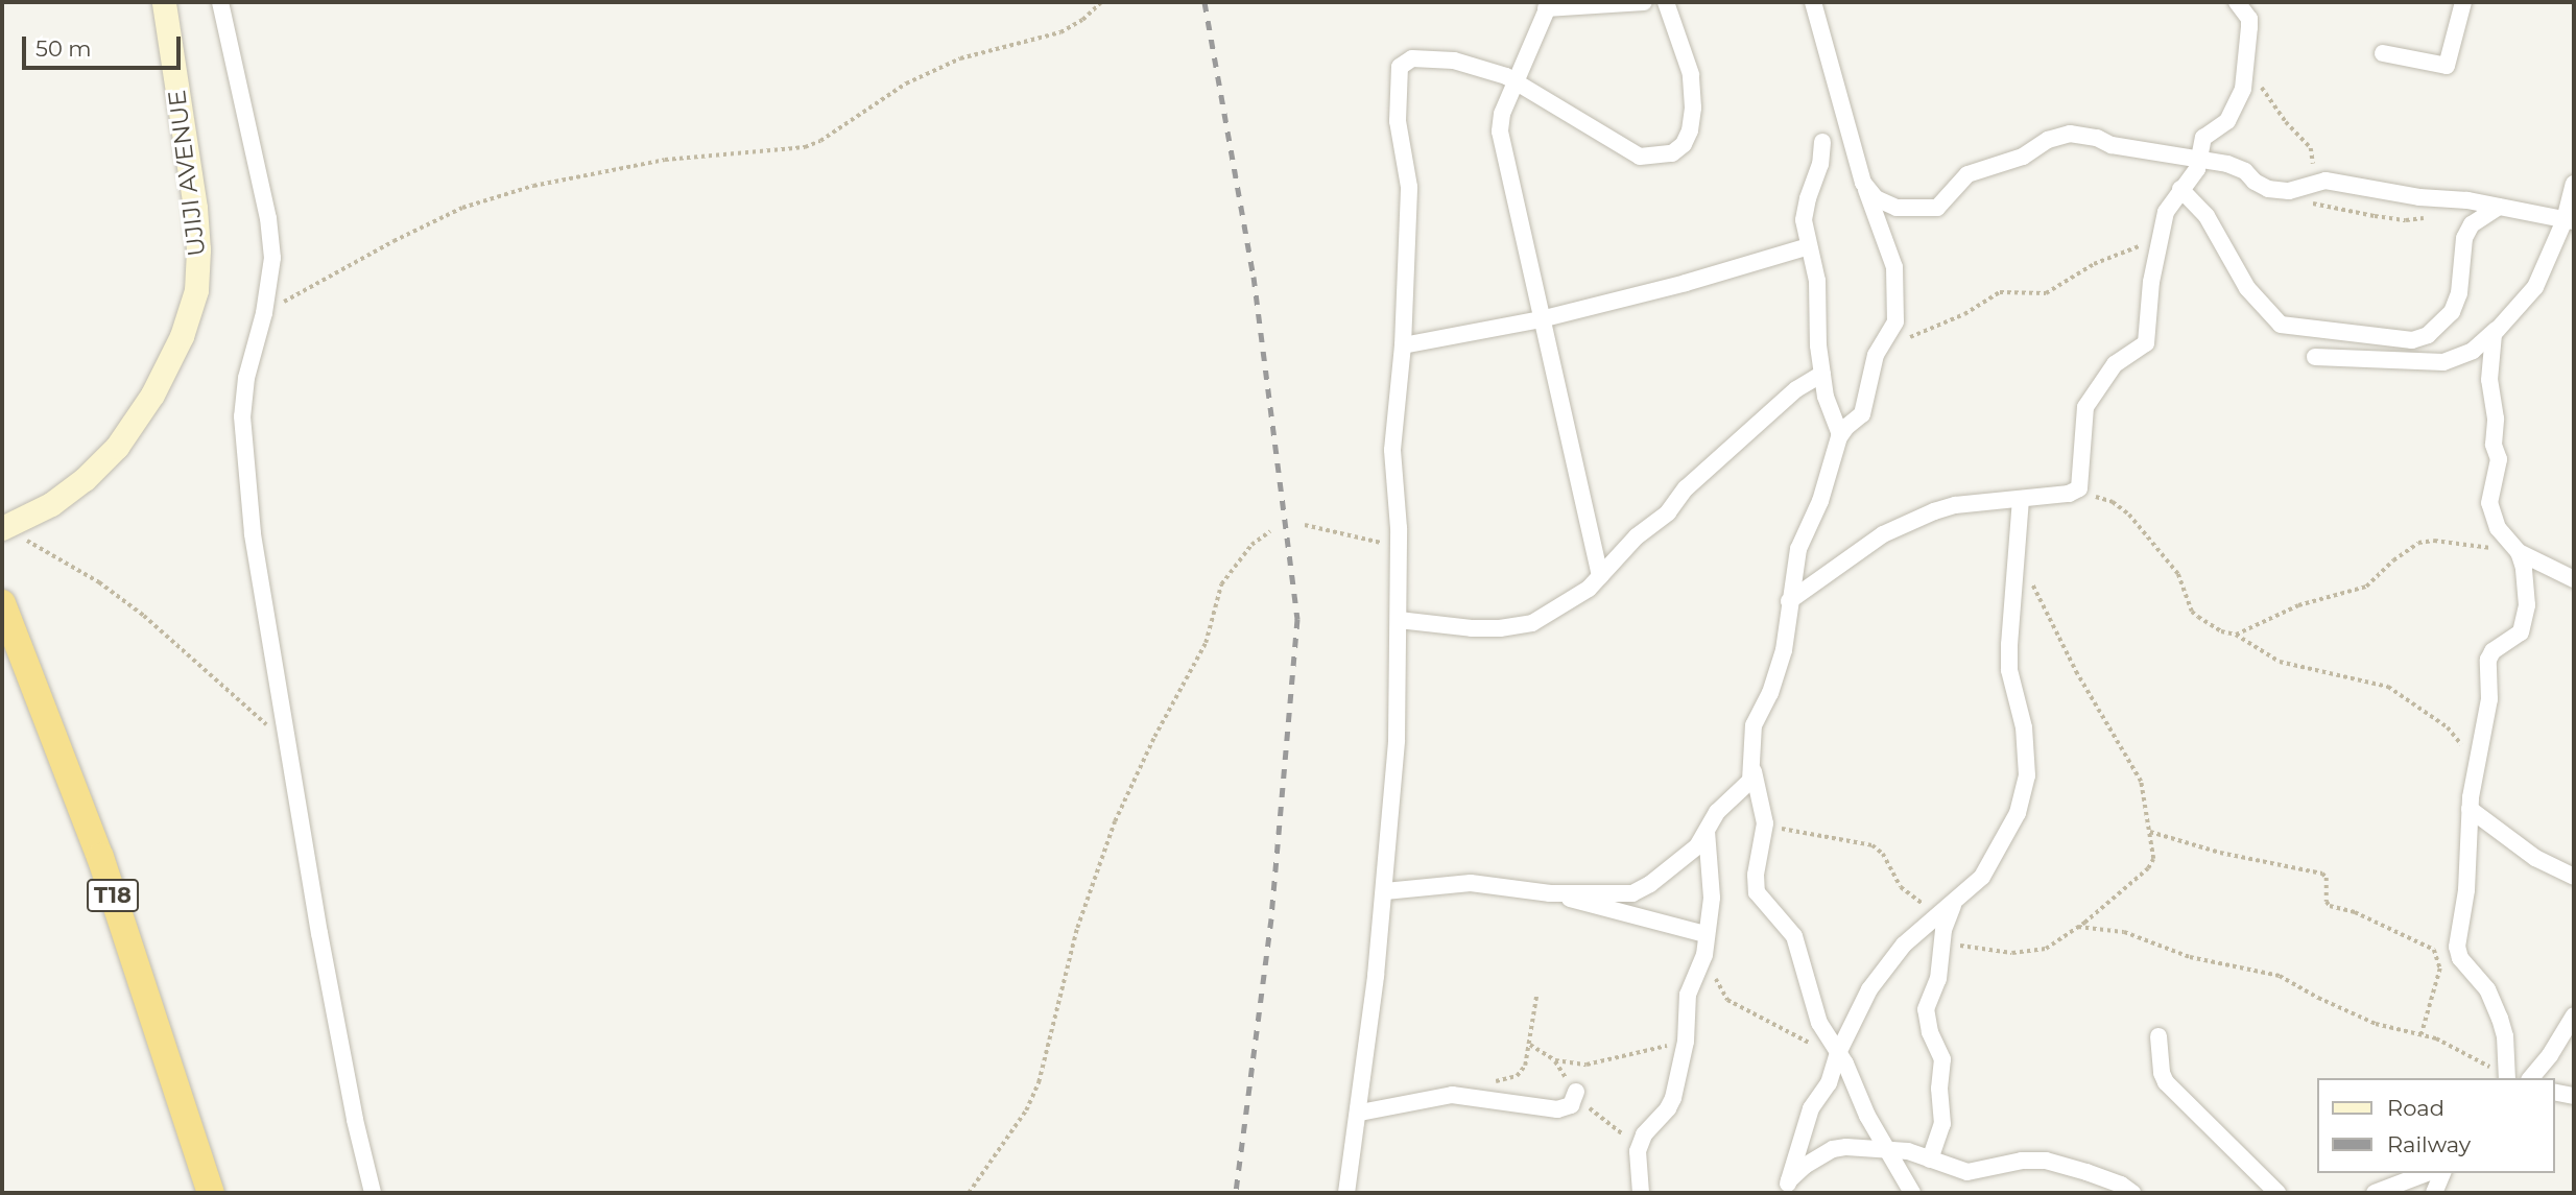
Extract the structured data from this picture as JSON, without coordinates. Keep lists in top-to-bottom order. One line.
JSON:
{"streets":{"highway":["T18"],"main road":["UJIJI AVENUE"]},"legend":["Road","Railway"],"scale_bar":"50 m"}
